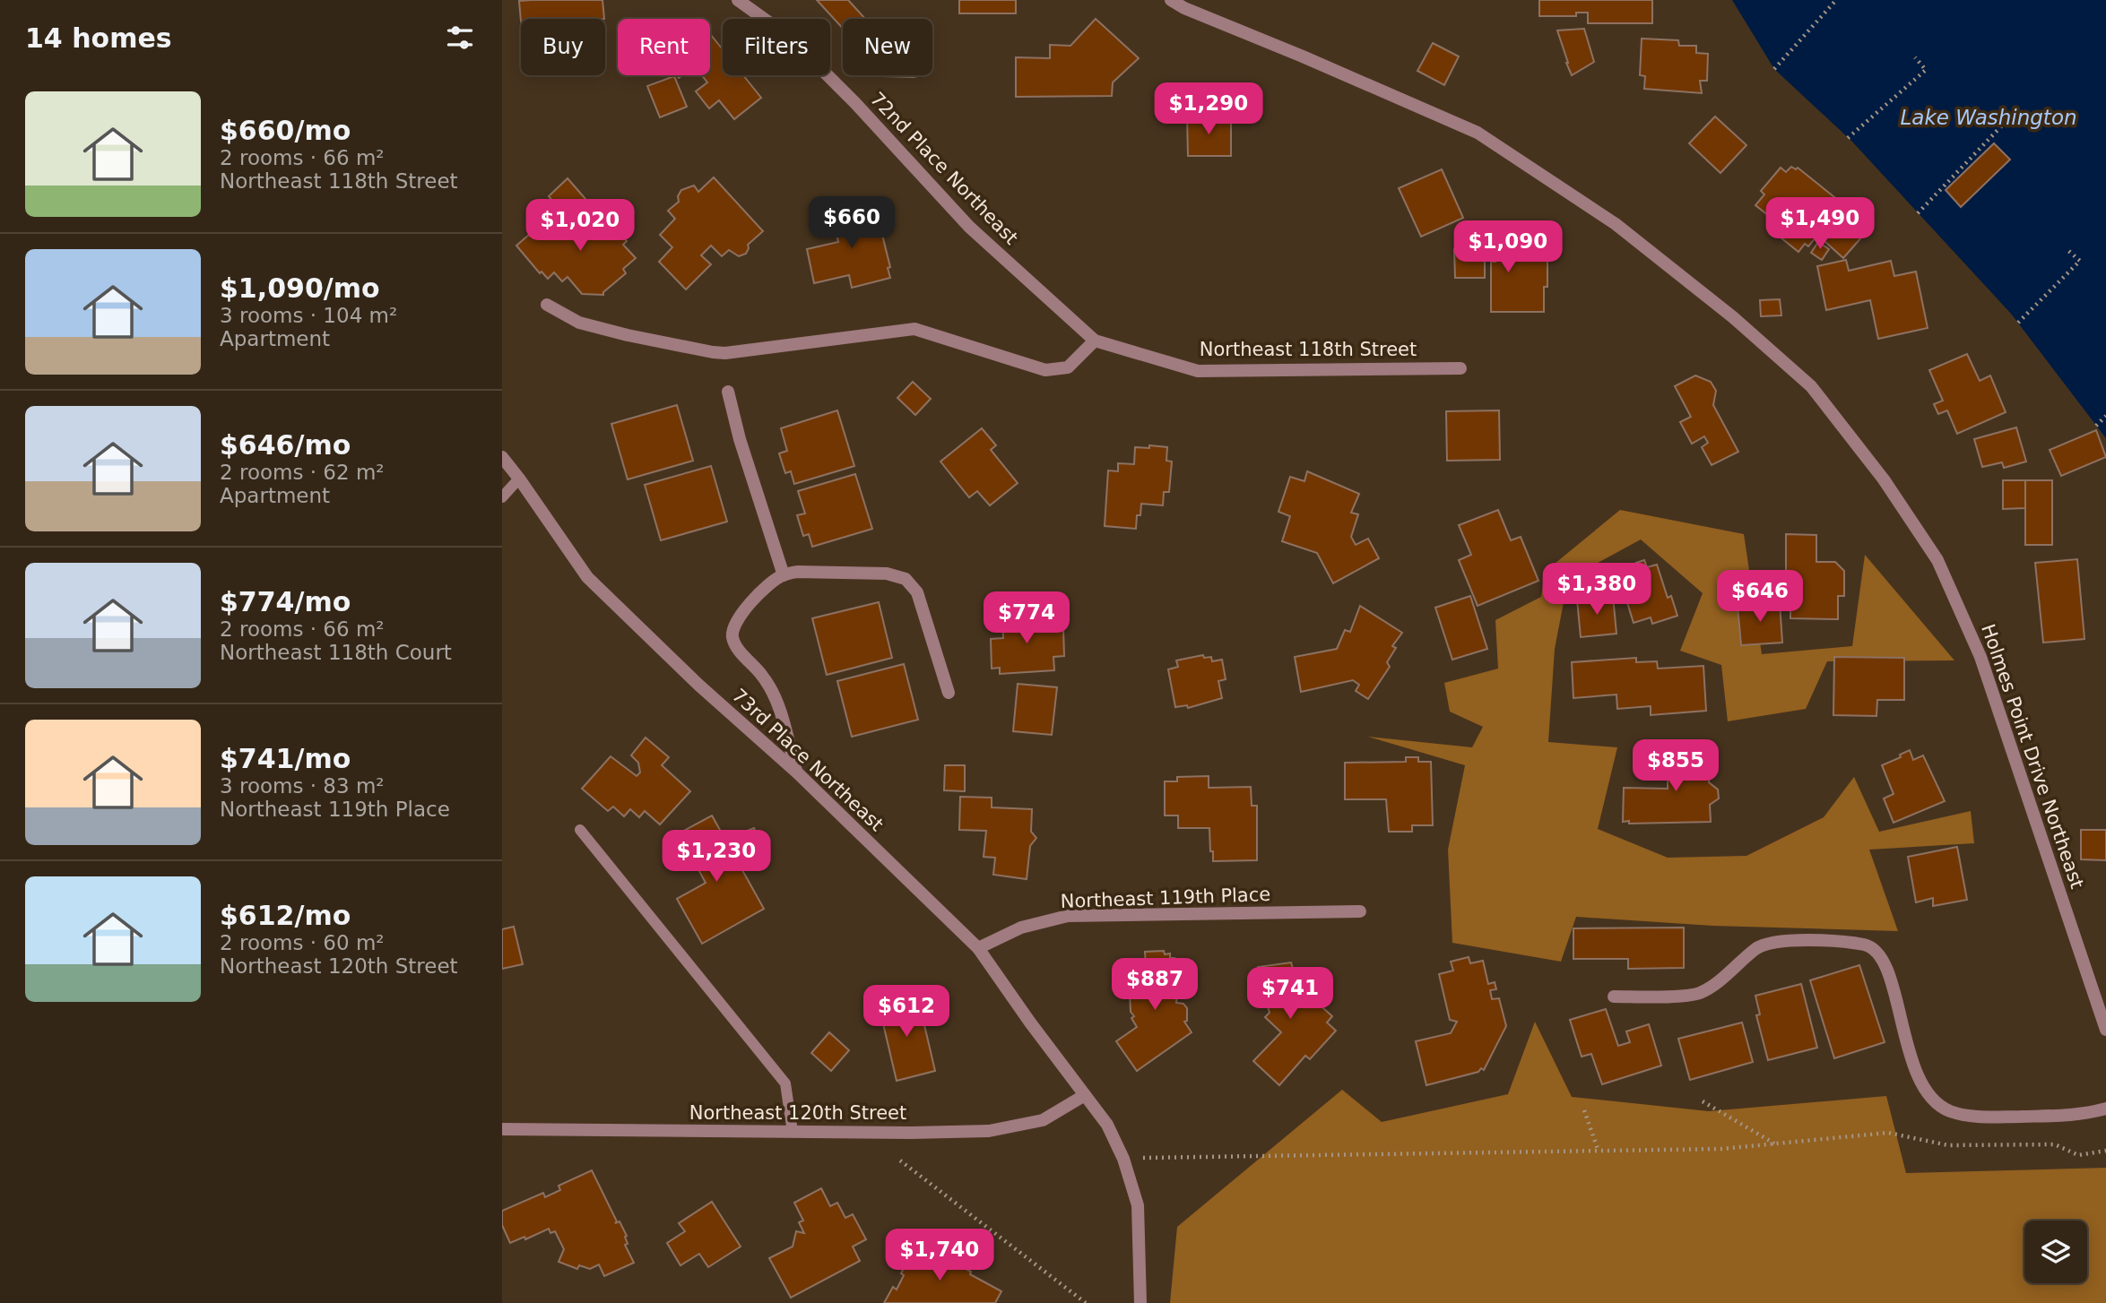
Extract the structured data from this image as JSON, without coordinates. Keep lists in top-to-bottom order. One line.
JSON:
{"streets":{"street":["72nd Place Northeast","Northeast 118th Street","Holmes Point Drive Northeast","73rd Place Northeast","Northeast 119th Place","Northeast 120th Street"]},"crossings":[["72nd Place Northeast","Northeast 118th Street"],["73rd Place Northeast","Northeast 119th Place"],["73rd Place Northeast","Northeast 120th Street"]],"water":["Lake Washington"],"page":{"heading":"14 homes","chip":["Buy","Rent","Filters","New"],"list":[{"name":"$660/mo","note":"2 rooms · 66 m² · Northeast 118th Street"},{"name":"$1,090/mo","note":"3 rooms · 104 m² · Apartment"},{"name":"$646/mo","note":"2 rooms · 62 m² · Apartment"},{"name":"$774/mo","note":"2 rooms · 66 m² · Northeast 118th Court"},{"name":"$741/mo","note":"3 rooms · 83 m² · Northeast 119th Place"},{"name":"$612/mo","note":"2 rooms · 60 m² · Northeast 120th Street"}],"price":["$1,290","$660","$1,490","$1,020","$1,090","$1,380","$646","$774","$855","$1,230","$887","$741","$612","$1,740"]}}
